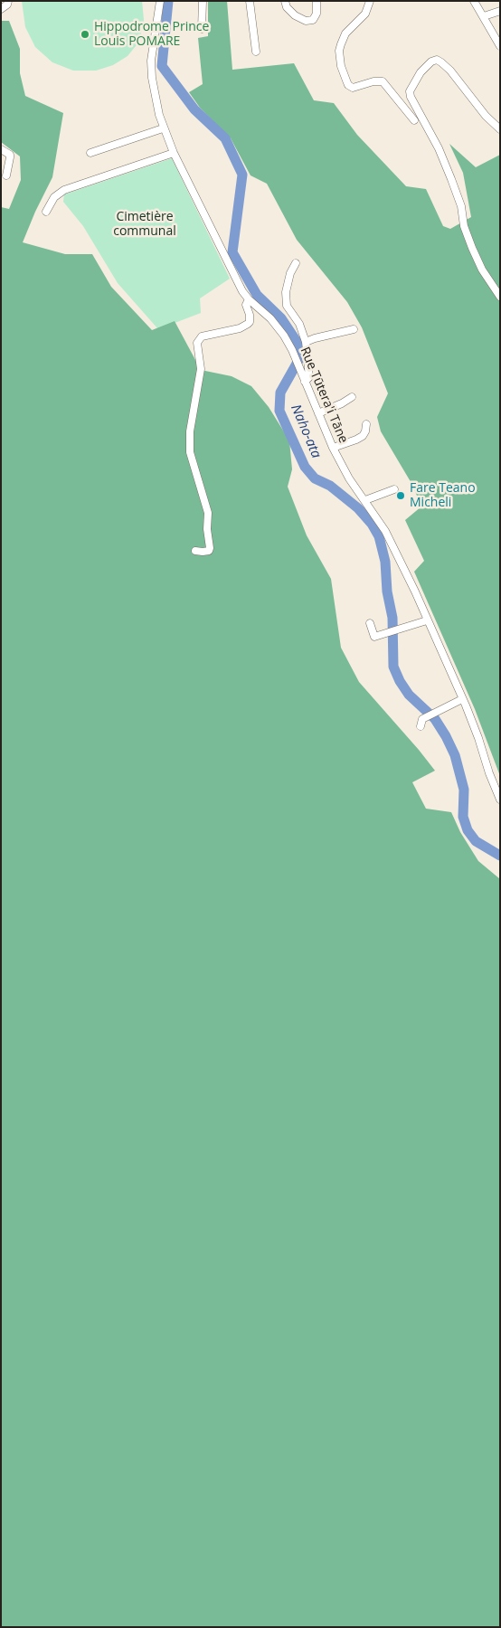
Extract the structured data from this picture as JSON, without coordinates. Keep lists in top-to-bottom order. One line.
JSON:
{"streets":{"street":["Rue Tūtera'i Tāne"]},"water":["Naho-ata"],"parks":["Cimetière communal"],"places":["Hippodrome Prince Louis POMARE","Fare Teano Micheli"]}
